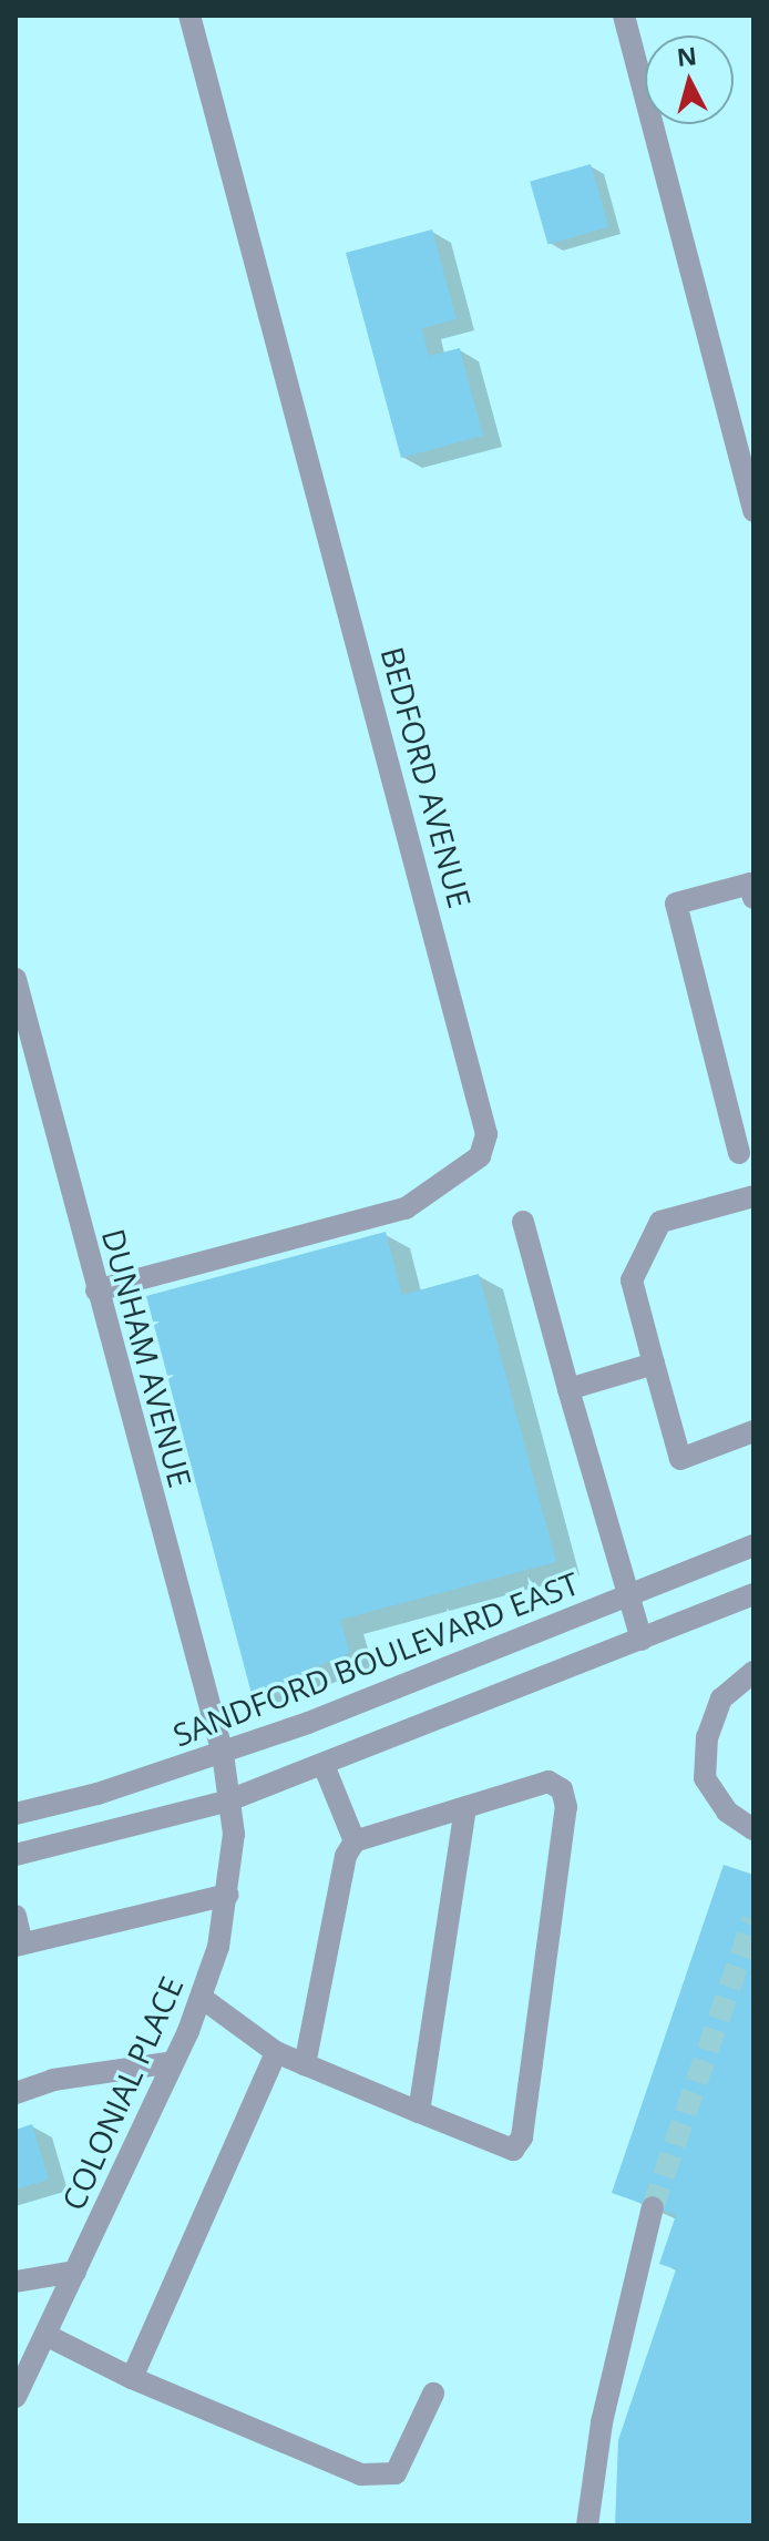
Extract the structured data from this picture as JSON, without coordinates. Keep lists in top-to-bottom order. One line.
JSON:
{"streets":{"street":["BEDFORD AVENUE","DUNHAM AVENUE","SANDFORD BOULEVARD EAST","COLONIAL PLACE"]},"crossings":[["BEDFORD AVENUE","DUNHAM AVENUE"],["DUNHAM AVENUE","SANDFORD BOULEVARD EAST"],["DUNHAM AVENUE","COLONIAL PLACE"]],"north":"top"}
